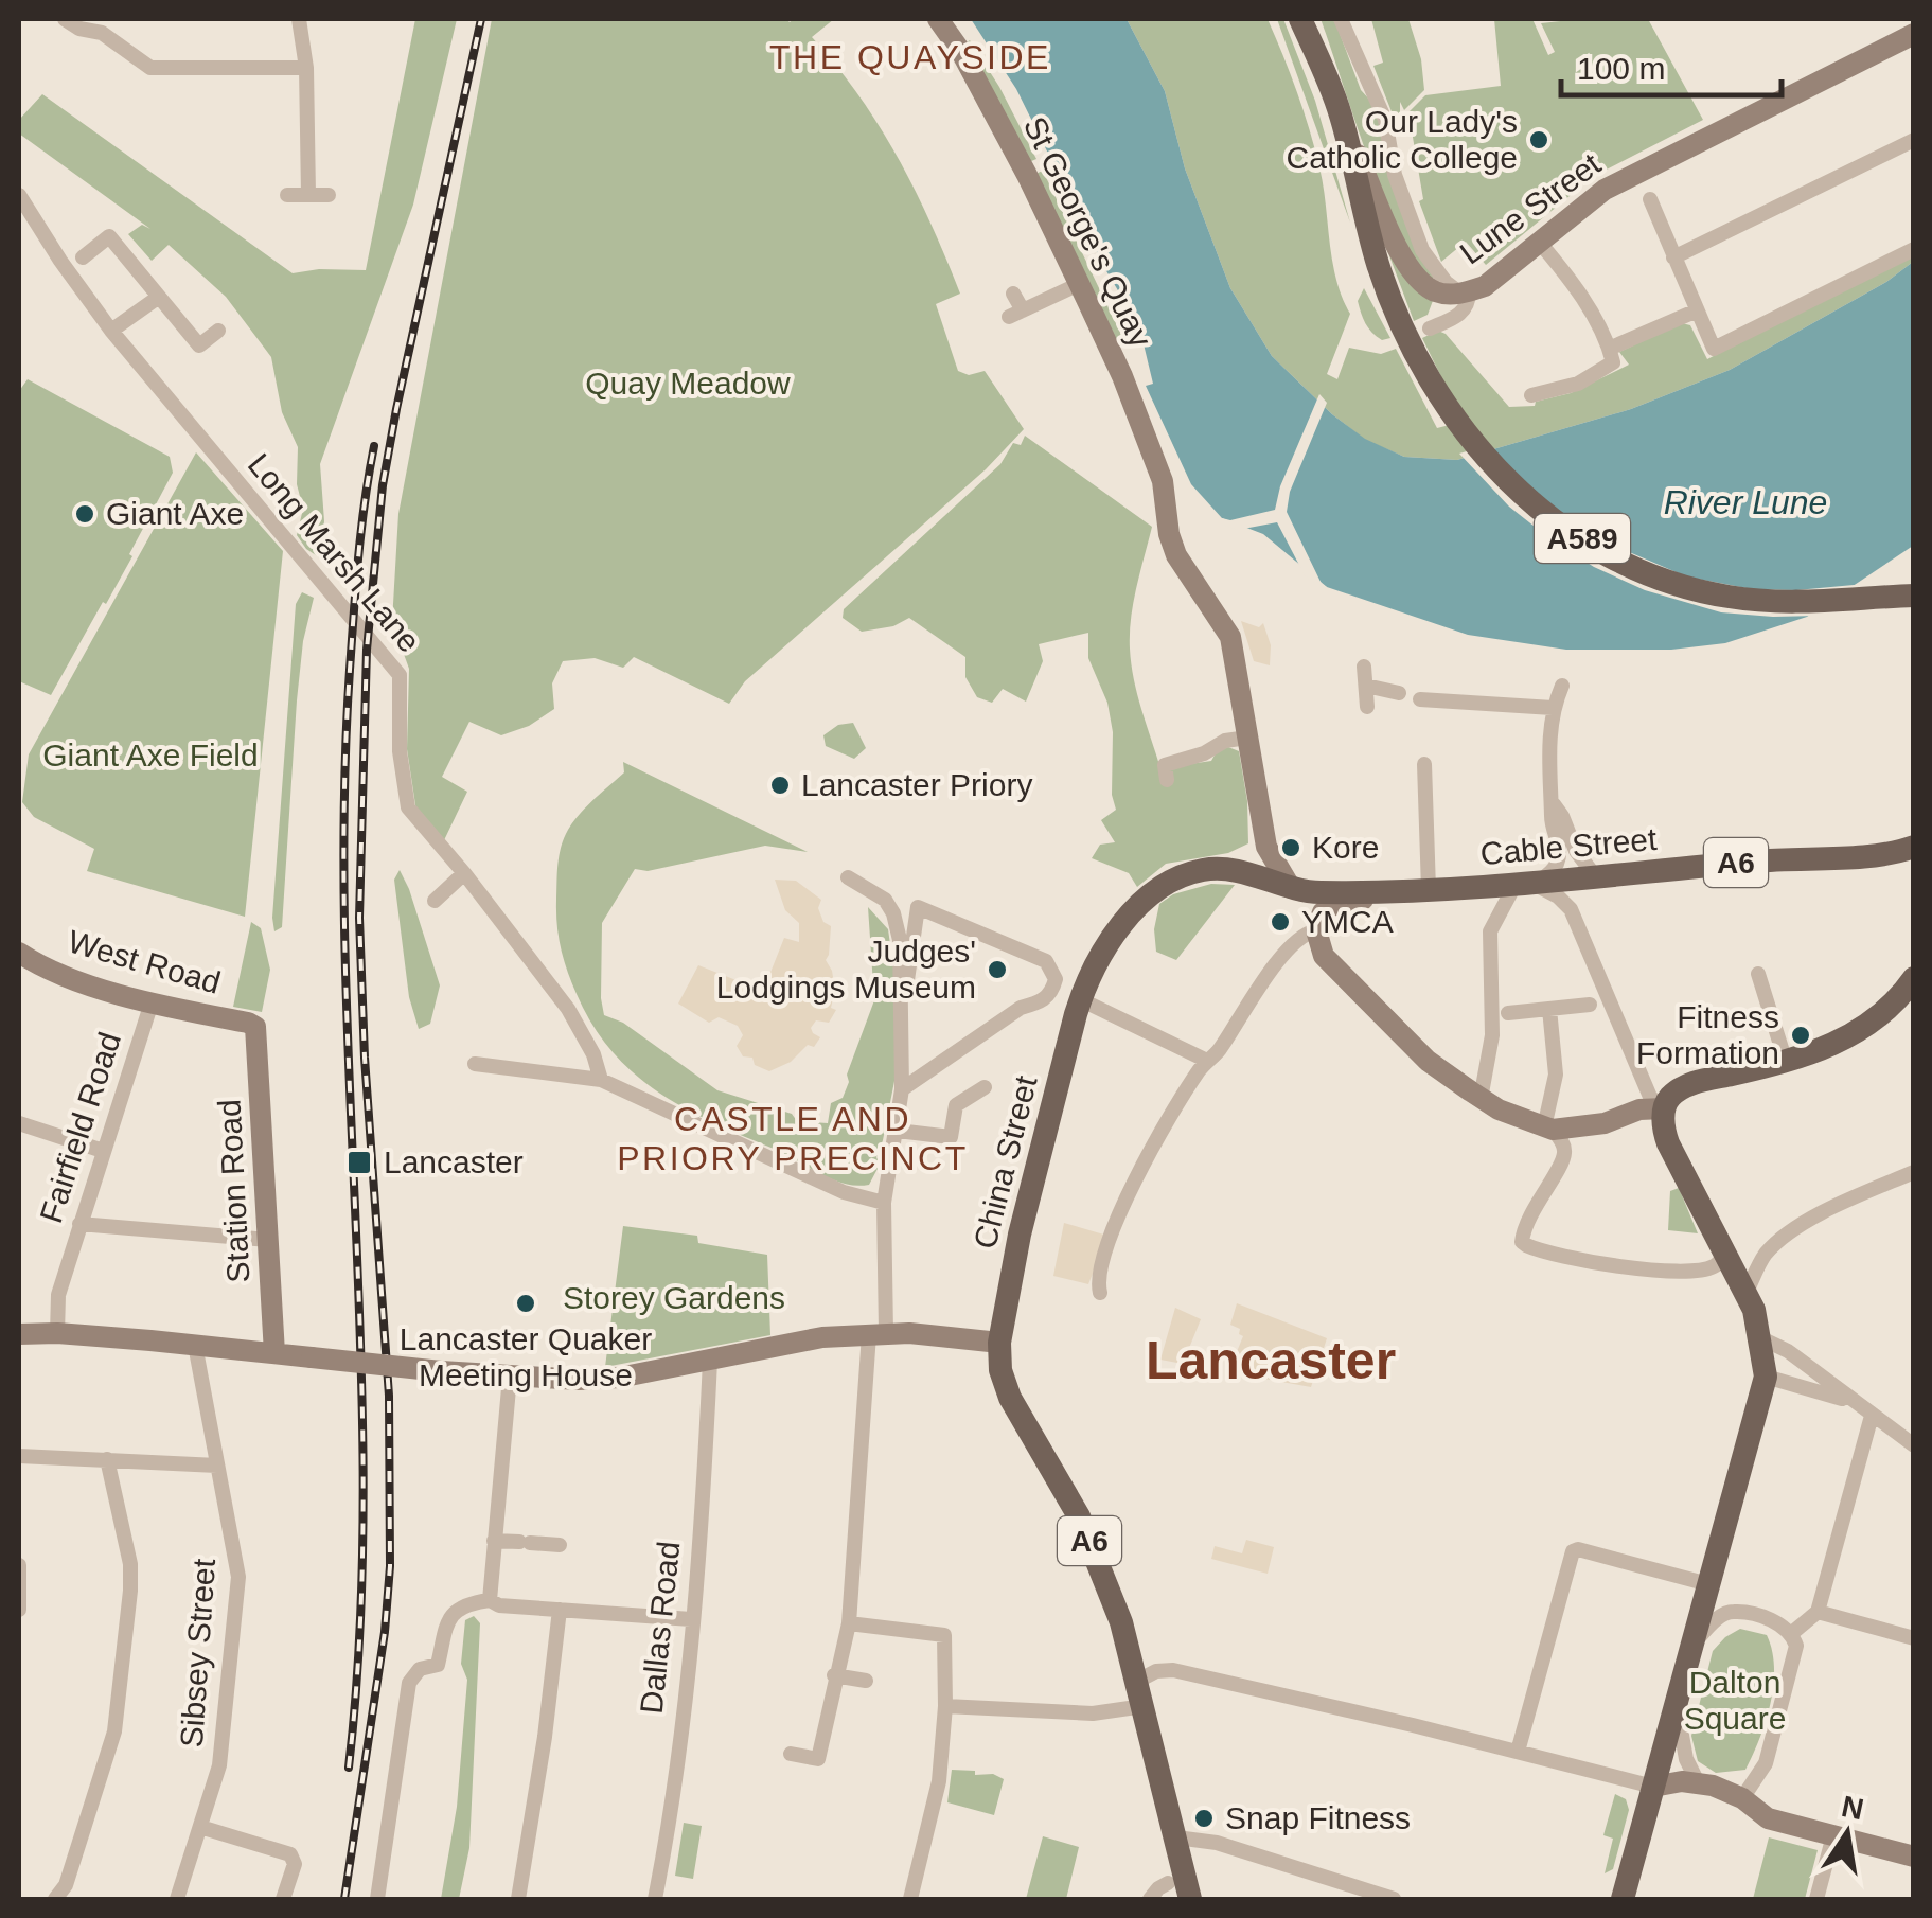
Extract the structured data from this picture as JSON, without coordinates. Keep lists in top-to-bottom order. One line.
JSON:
{"streets":{"main road":["A589","Cable Street","A6","China Street"],"street":["Lune Street","St George's Quay","Long Marsh Lane","West Road","Fairfield Road","Station Road","Dallas Road","Sibsey Street"]},"crossings":[["Lune Street","A589"],["Cable Street","A6"],["A6","China Street"],["West Road","Fairfield Road"],["West Road","Station Road"]],"districts":["THE QUAYSIDE","CASTLE AND PRIORY PRECINCT","Lancaster"],"water":["River Lune"],"parks":["Quay Meadow","Giant Axe Field","Storey Gardens","Dalton Square"],"places":{"other":["Our Lady's Catholic College","Giant Axe","Lancaster Priory","Kore","YMCA","Judges' Lodgings Museum","Fitness Formation","Lancaster Quaker Meeting House","Snap Fitness"],"transit":["Lancaster"]},"scale_bar":"100 m","north":"top"}
